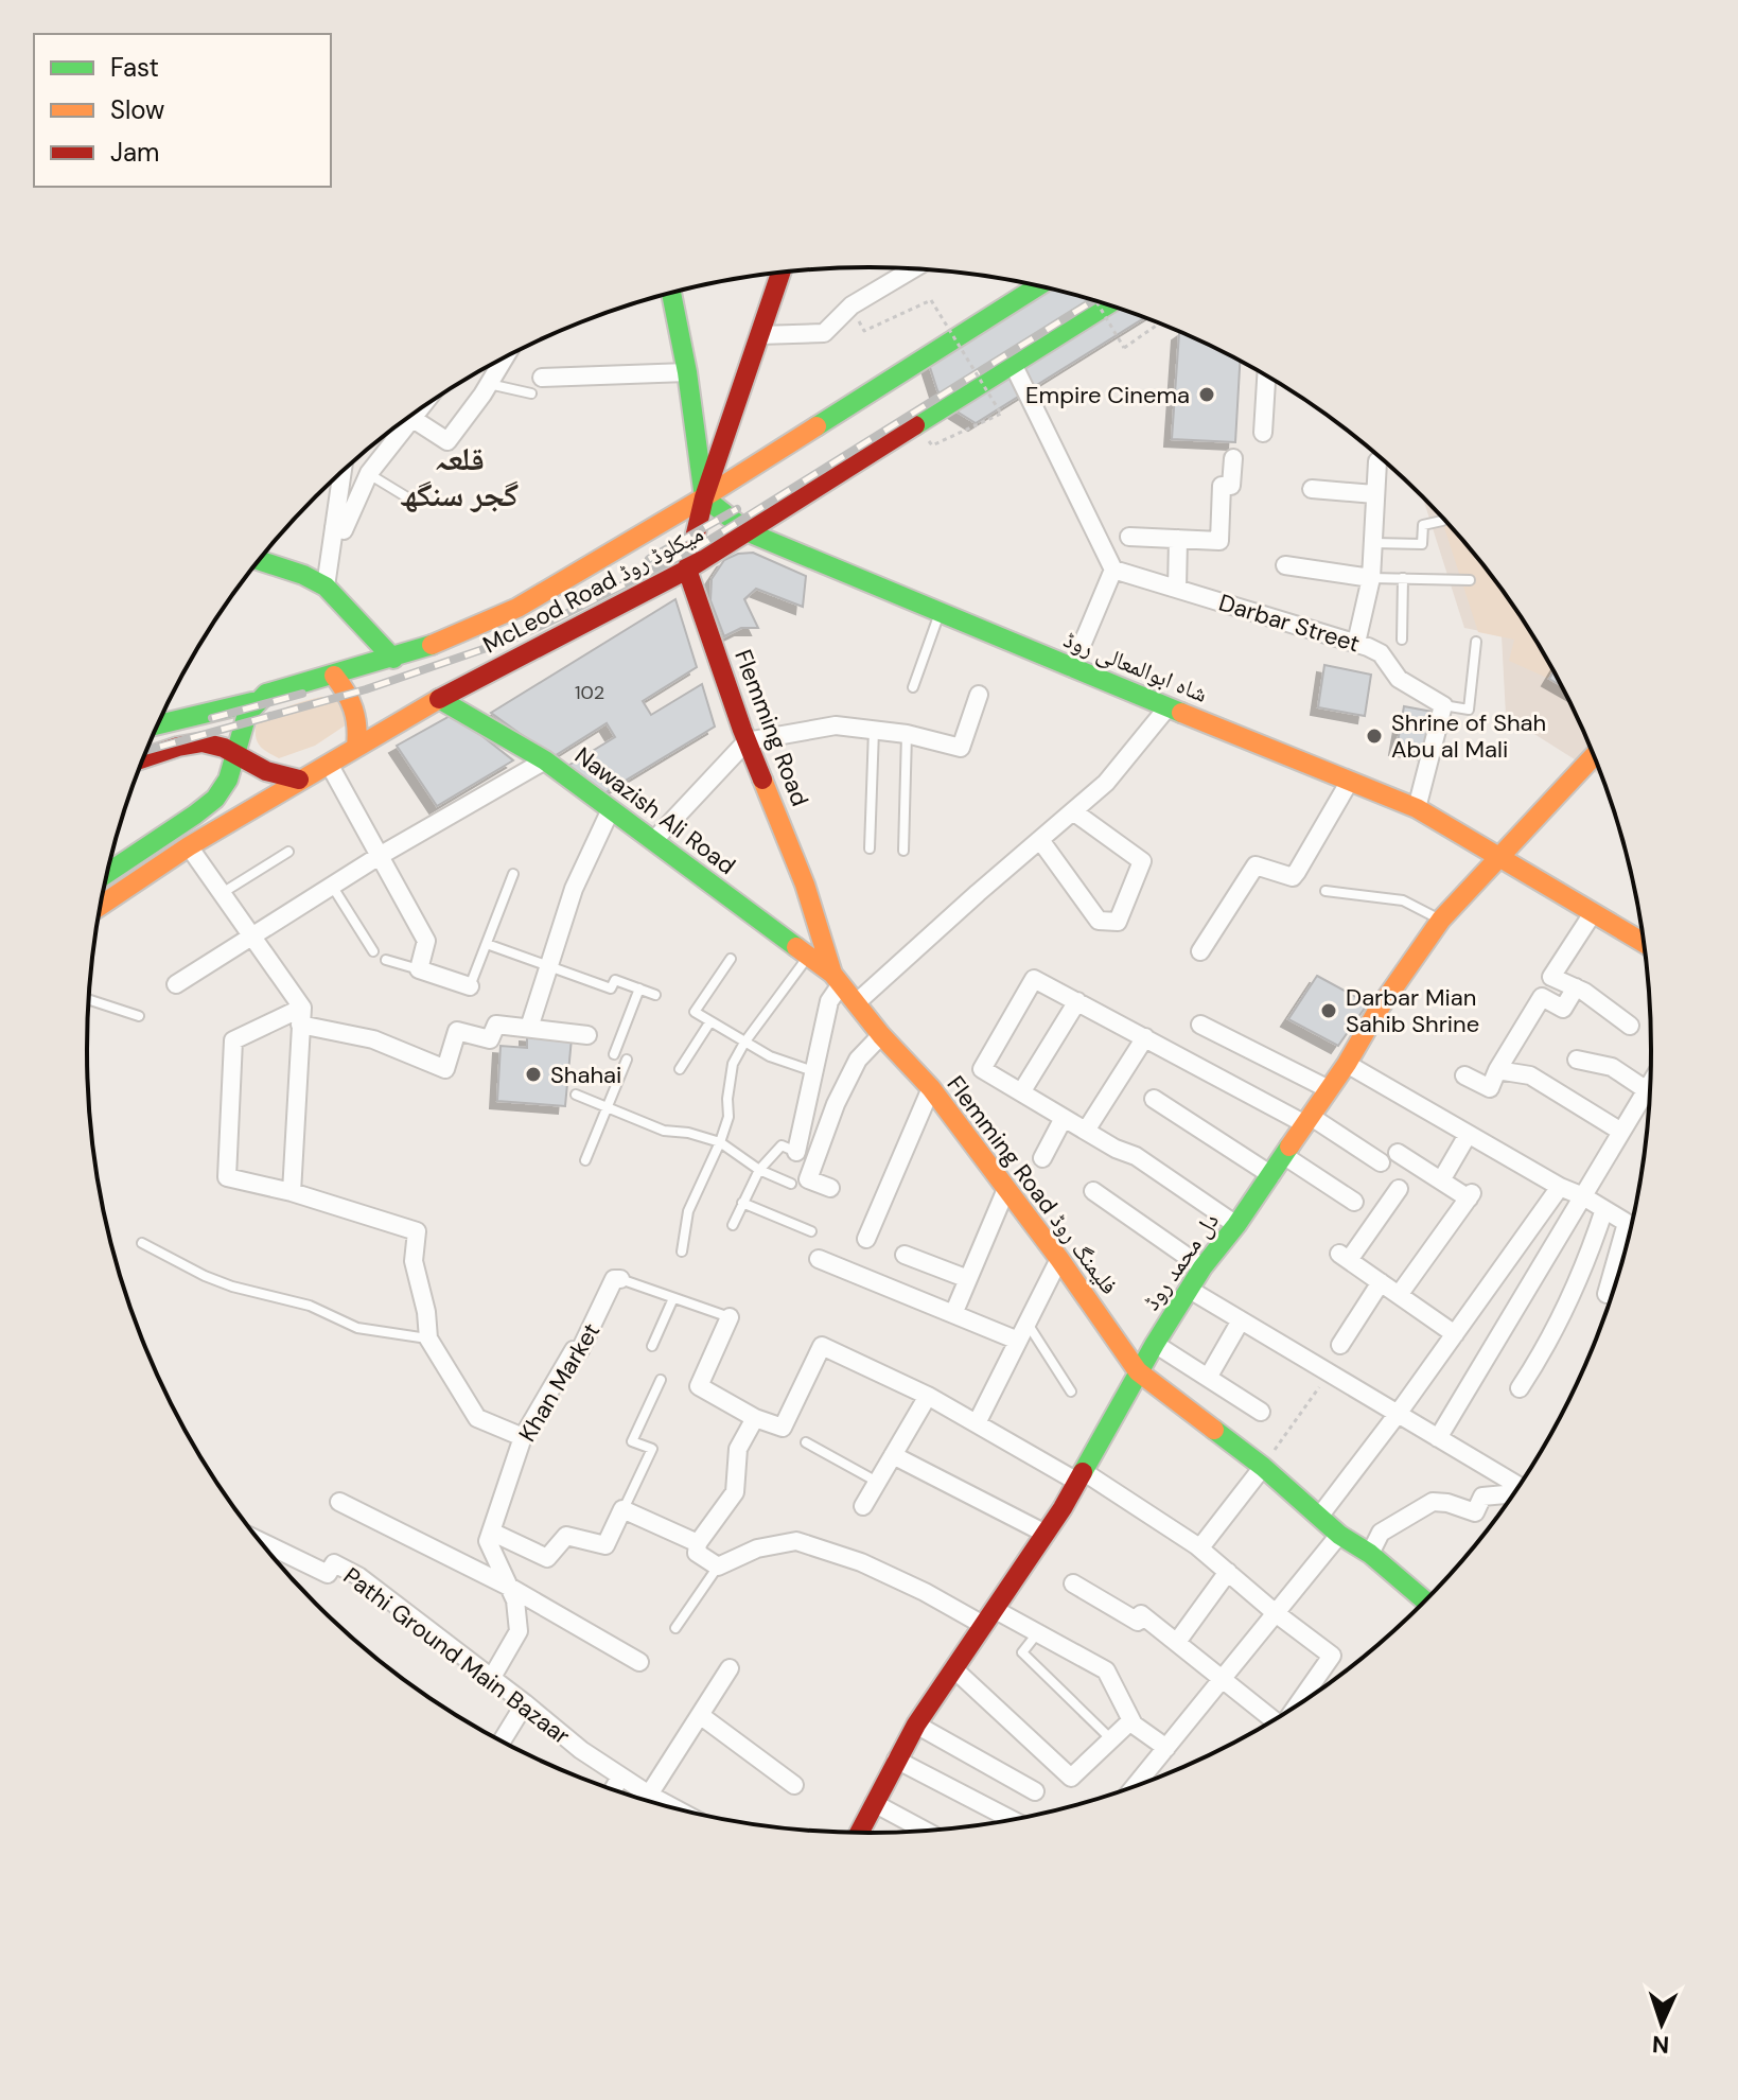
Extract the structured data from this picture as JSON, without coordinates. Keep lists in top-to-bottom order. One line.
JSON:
{"streets":{"street":["McLeod Road میکلوڈ روڈ","Darbar Street","شاہ ابوالمعالی روڈ","Flemming Road","Nawazish Ali Road","Flemming Road فلیمنگ روڈ","دل محمد روڈ","Khan Market","Pathi Ground Main Bazaar"]},"crossings":[["McLeod Road میکلوڈ روڈ","شاہ ابوالمعالی روڈ"],["McLeod Road میکلوڈ روڈ","Flemming Road"],["McLeod Road میکلوڈ روڈ","Nawazish Ali Road"],["شاہ ابوالمعالی روڈ","دل محمد روڈ"],["Flemming Road","Nawazish Ali Road"],["Flemming Road","Flemming Road فلیمنگ روڈ"],["Nawazish Ali Road","Flemming Road فلیمنگ روڈ"],["Flemming Road فلیمنگ روڈ","دل محمد روڈ"]],"districts":["قلعہ گجر سنگھ"],"places":["Empire Cinema","Shrine of Shah Abu al Mali","Darbar Mian Sahib Shrine","Shahai"],"house_numbers":["102"],"legend":["Fast","Slow","Jam"],"north":"bottom"}
